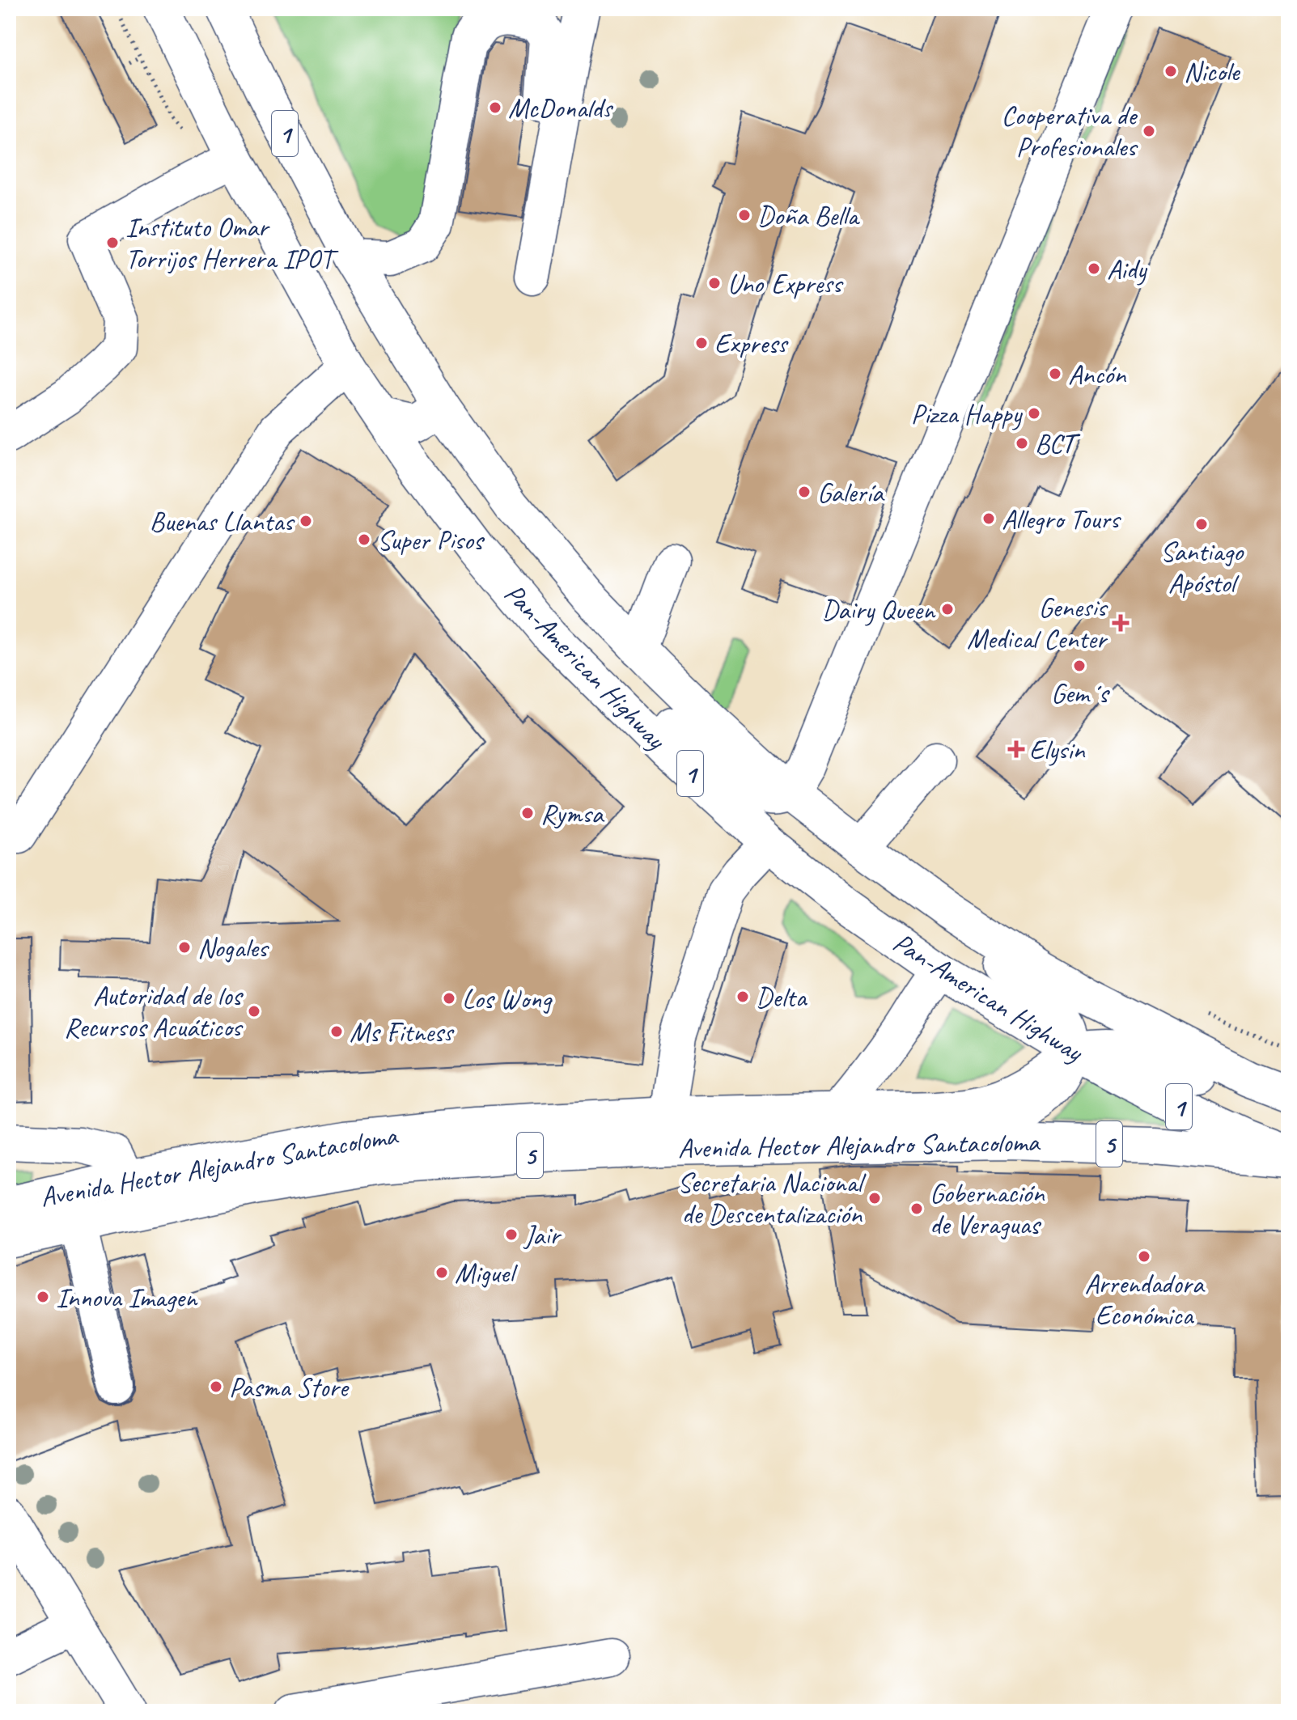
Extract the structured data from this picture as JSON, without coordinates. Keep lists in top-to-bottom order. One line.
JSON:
{"streets":{"main road":["1","Pan-American Highway","5","Avenida Hector Alejandro Santacoloma"]},"crossings":[["Pan-American Highway","Avenida Hector Alejandro Santacoloma"]],"places":{"other":["Nicole","McDonalds","Cooperativa de Profesionales","Doña Bella","Instituto Omar Torrijos Herrera IPOT","Aidy","Uno Express","Express","Ancón","Pizza Happy","BCT","Galería","Allegro Tours","Buenas Llantas","Santiago Apóstol","Super Pisos","Dairy Queen","Gem´s","Rymsa","Nogales","Delta","Los Wong","Autoridad de los Recursos Acuáticos","Ms Fitness","Secretaria Nacional de Descentalización","Gobernación de Veraguas","Jair","Arrendadora Económica","Miguel","Innova Imagen","Pasma Store"],"health":["Genesis Medical Center","Elysin"]}}
